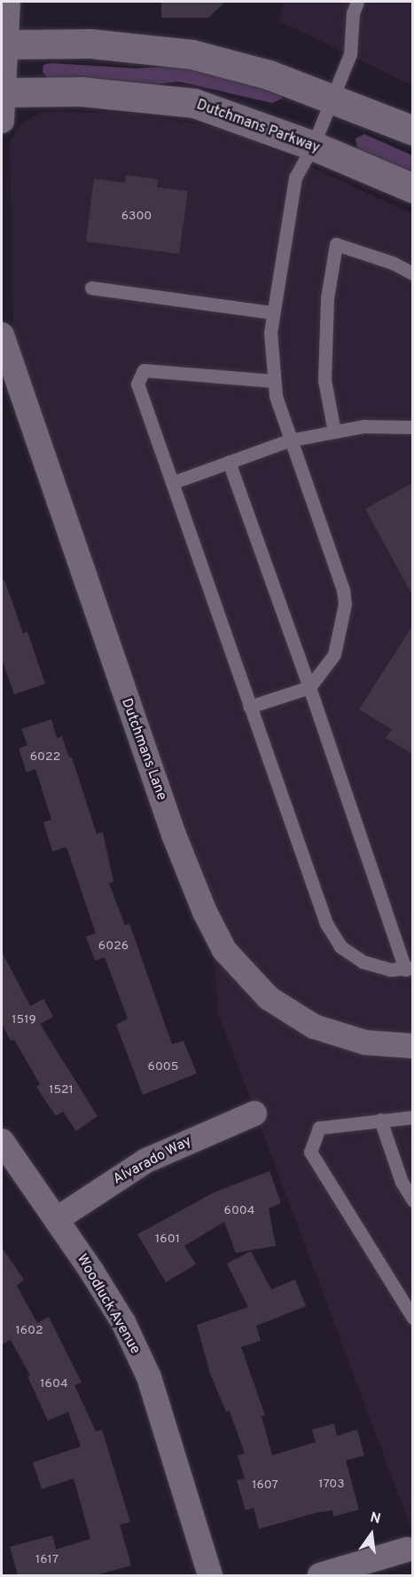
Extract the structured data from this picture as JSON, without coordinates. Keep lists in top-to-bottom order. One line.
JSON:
{"streets":{"main road":["Dutchmans Parkway"],"street":["Dutchmans Lane","Alvarado Way","Woodluck Avenue"]},"crossings":[["Alvarado Way","Woodluck Avenue"]],"house_numbers":["6300","6022","6026","1519","6005","1521","6004","1601","1602","1604","1703","1607","1617"],"north":"top"}
